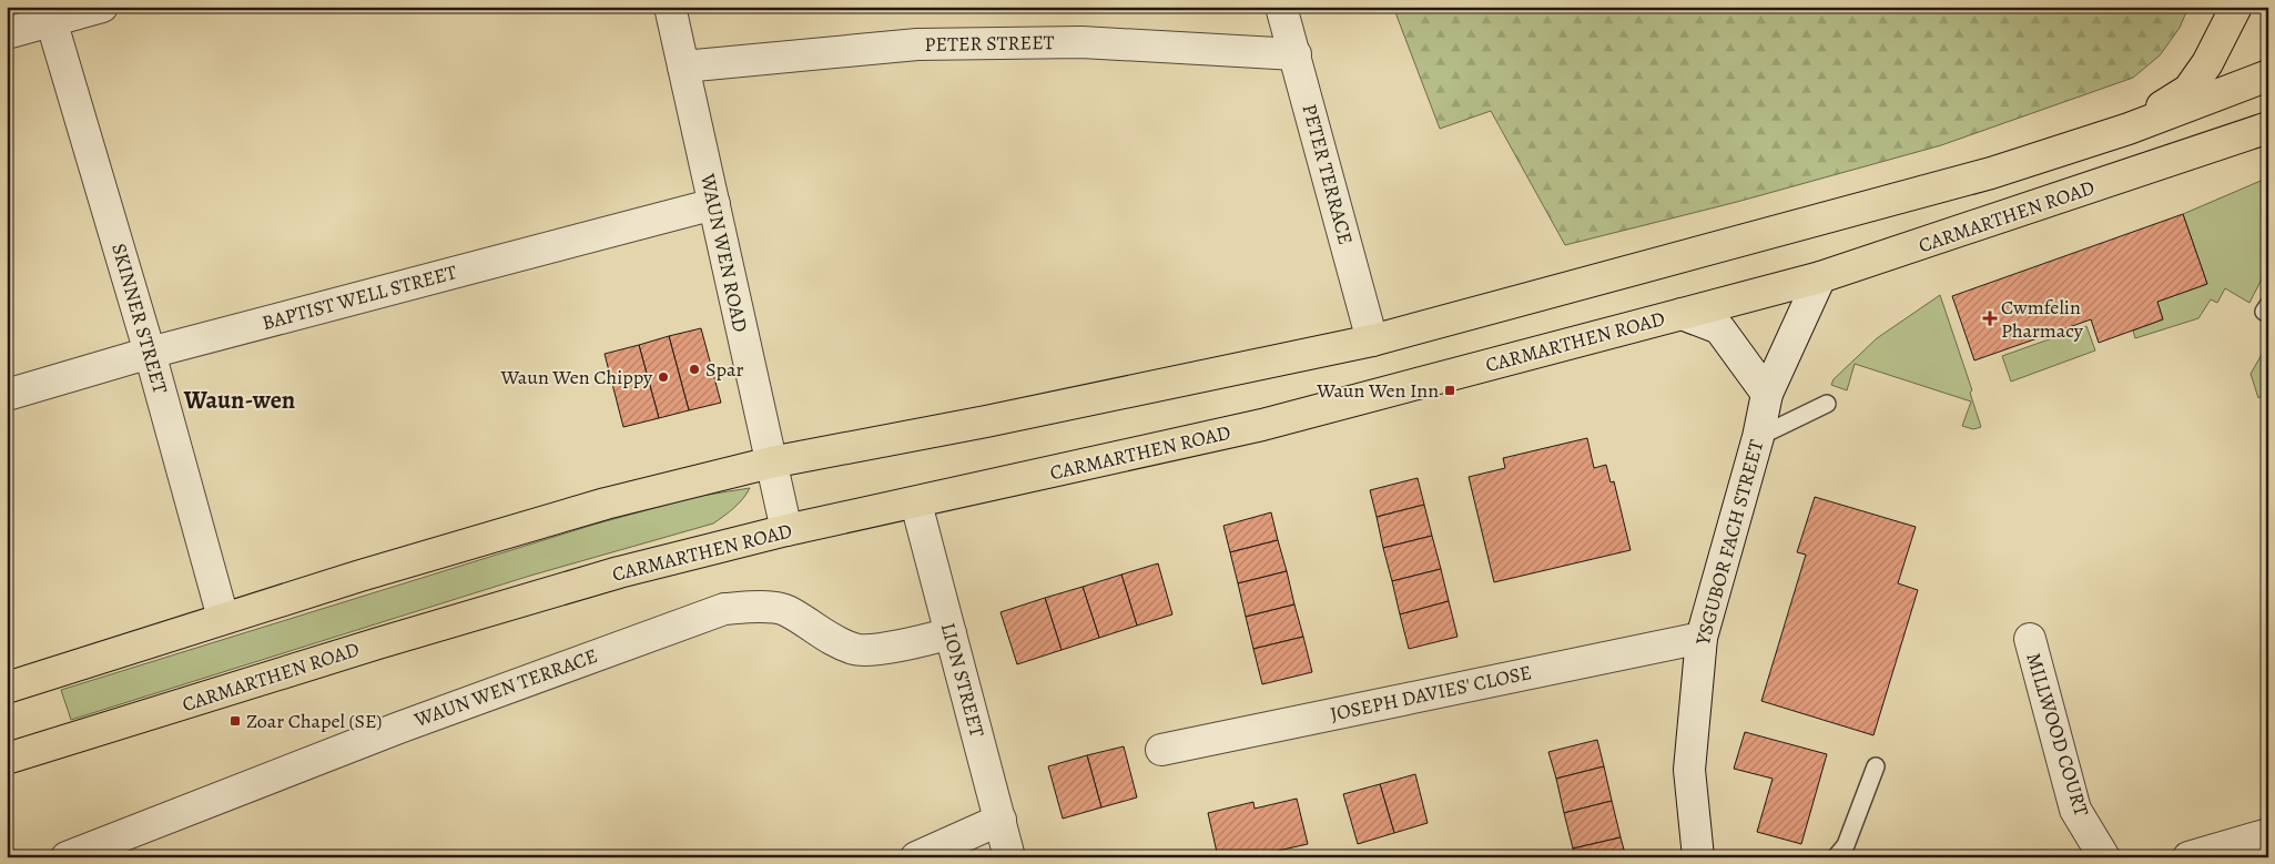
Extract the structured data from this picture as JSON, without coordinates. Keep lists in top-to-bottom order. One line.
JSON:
{"streets":{"main road":["CARMARTHEN ROAD"],"street":["PETER STREET","PETER TERRACE","WAUN WEN ROAD","BAPTIST WELL STREET","SKINNER STREET","YSGUBOR FACH STREET","LION STREET","WAUN WEN TERRACE","JOSEPH DAVIES' CLOSE","MILLWOOD COURT"]},"crossings":[["PETER STREET","PETER TERRACE"],["PETER STREET","WAUN WEN ROAD"],["CARMARTHEN ROAD","WAUN WEN ROAD"],["CARMARTHEN ROAD","YSGUBOR FACH STREET"],["CARMARTHEN ROAD","LION STREET"],["WAUN WEN ROAD","BAPTIST WELL STREET"],["BAPTIST WELL STREET","SKINNER STREET"],["YSGUBOR FACH STREET","JOSEPH DAVIES' CLOSE"],["LION STREET","WAUN WEN TERRACE"]],"districts":["Waun-wen"],"places":{"health":["Cwmfelin Pharmacy"],"other":["Spar","Waun Wen Chippy"],"transit":["Waun Wen Inn","Zoar Chapel (SE)"]}}
